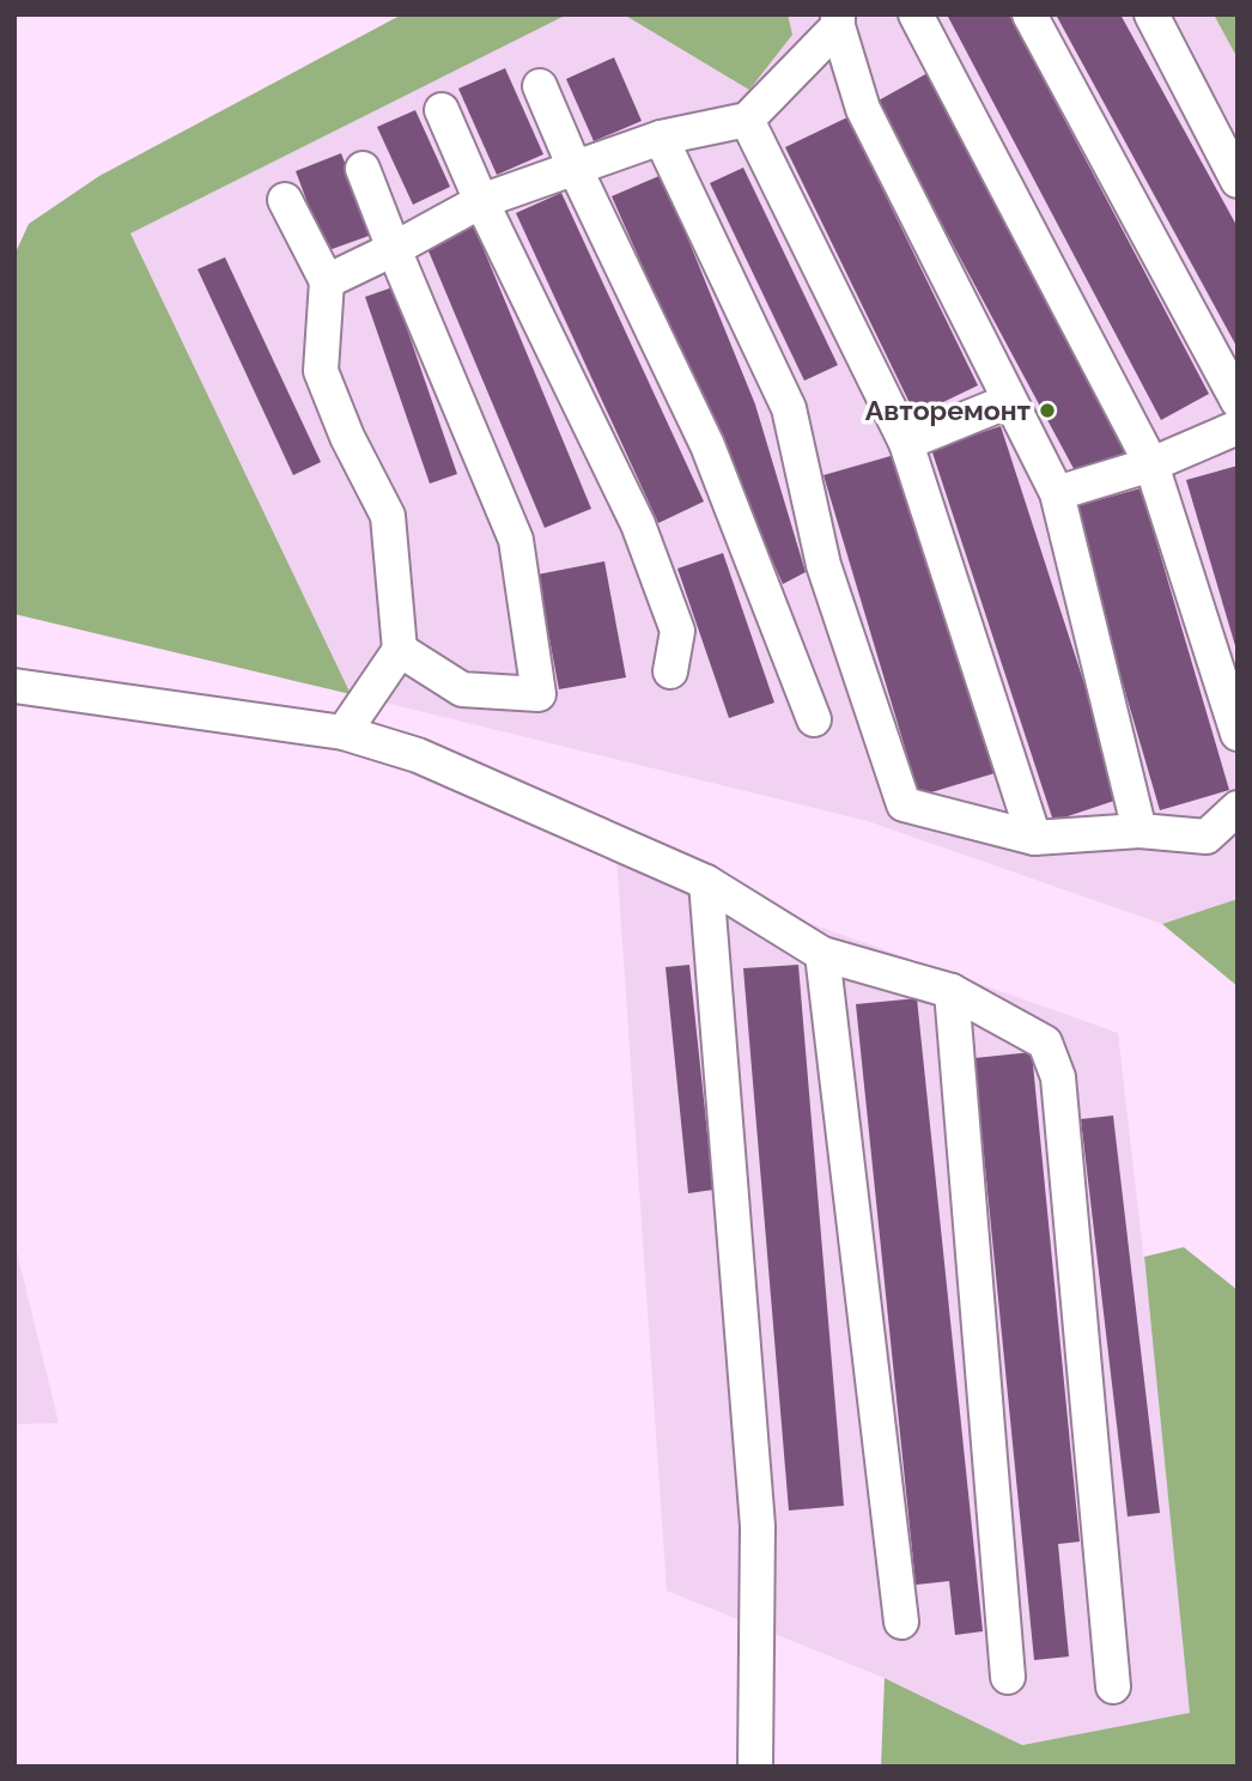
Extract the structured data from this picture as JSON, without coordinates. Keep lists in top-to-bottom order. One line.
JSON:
{"places":["Авторемонт"]}
